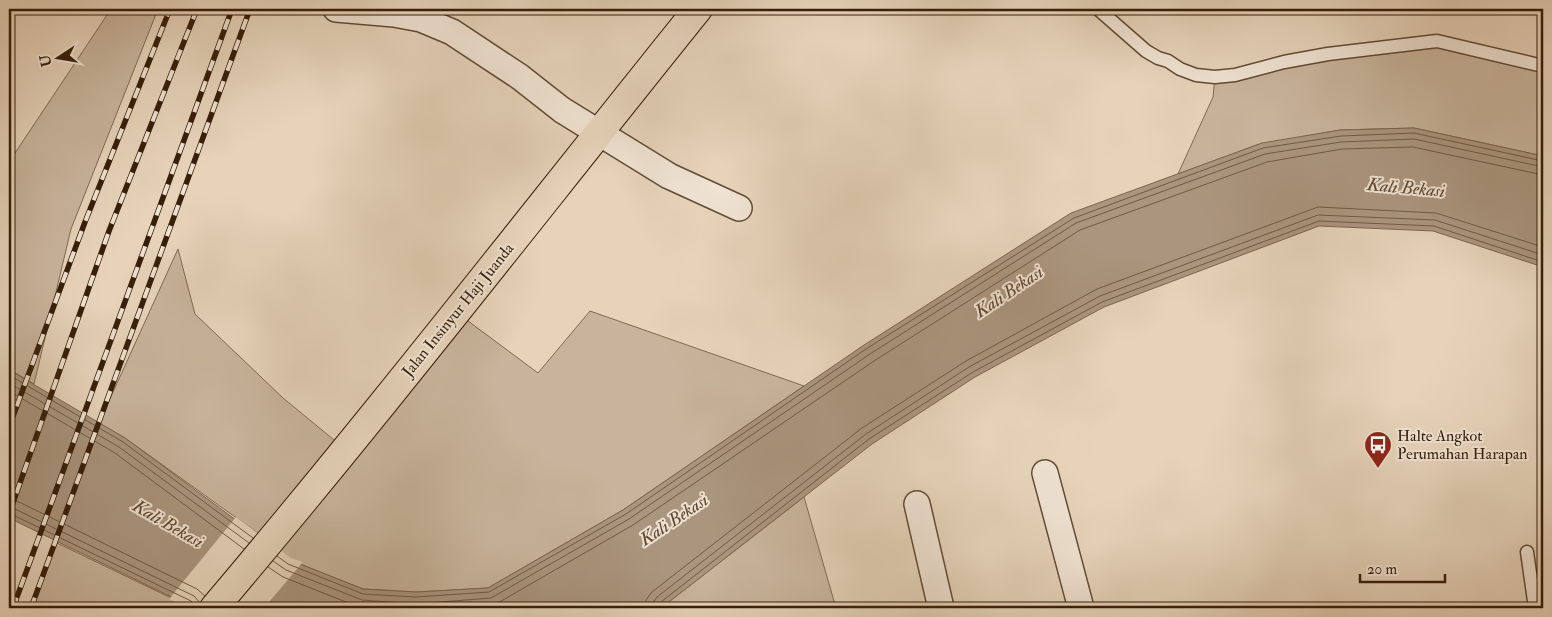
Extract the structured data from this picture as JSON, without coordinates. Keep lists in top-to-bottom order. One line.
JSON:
{"streets":{"main road":["Jalan Insinyur Haji Juanda"]},"water":["Kali Bekasi"],"places":{"bus stop":["Halte Angkot Perumahan Harapan"]},"scale_bar":"20 m","north":"left"}
